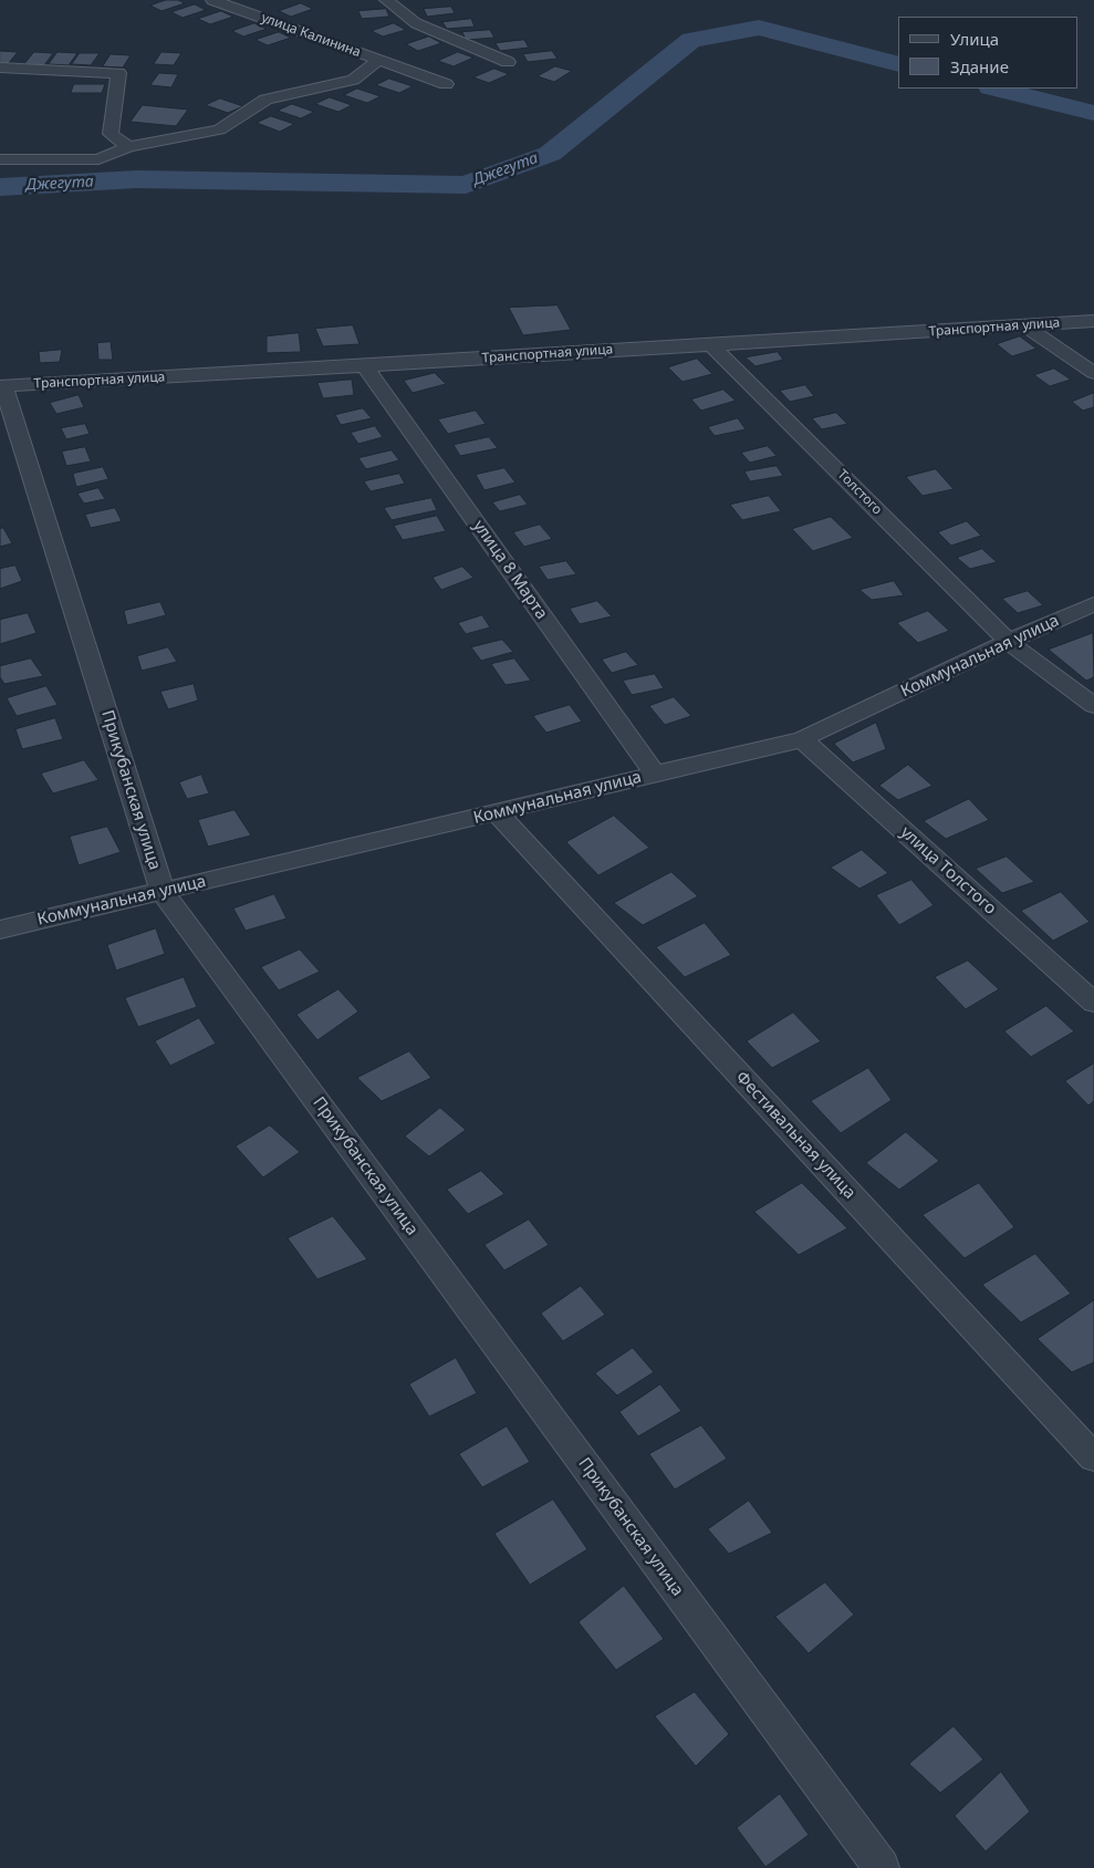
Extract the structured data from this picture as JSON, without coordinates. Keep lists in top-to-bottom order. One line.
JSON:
{"streets":{"street":["улица Калинина","Транспортная улица","Толстого","улица 8 Марта","Коммунальная улица","Прикубанская улица","улица Толстого","Фестивальная улица"]},"crossings":[["Транспортная улица","Толстого"],["Транспортная улица","улица 8 Марта"],["Транспортная улица","Прикубанская улица"],["Толстого","Коммунальная улица"],["улица 8 Марта","Коммунальная улица"],["Коммунальная улица","Прикубанская улица"],["Коммунальная улица","улица Толстого"],["Коммунальная улица","Фестивальная улица"]],"water":["Джегута"],"legend":["Улица","Здание"]}
